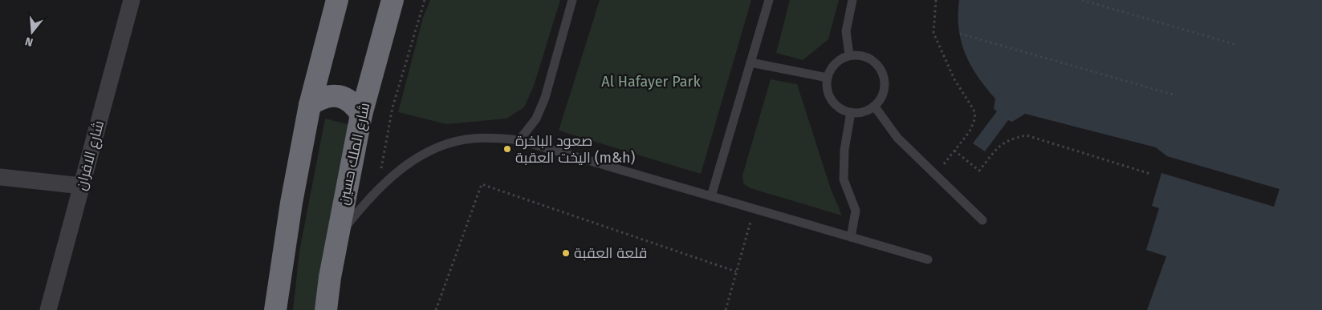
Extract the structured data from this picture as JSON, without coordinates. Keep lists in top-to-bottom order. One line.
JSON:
{"streets":{"highway":["شارع الملك حسين"],"street":["شارع الافران"]},"parks":["Al Hafayer Park"],"places":["صعود الباخرة اليخت العقبة (m&h)","قلعة العقبة"],"north":"bottom"}
